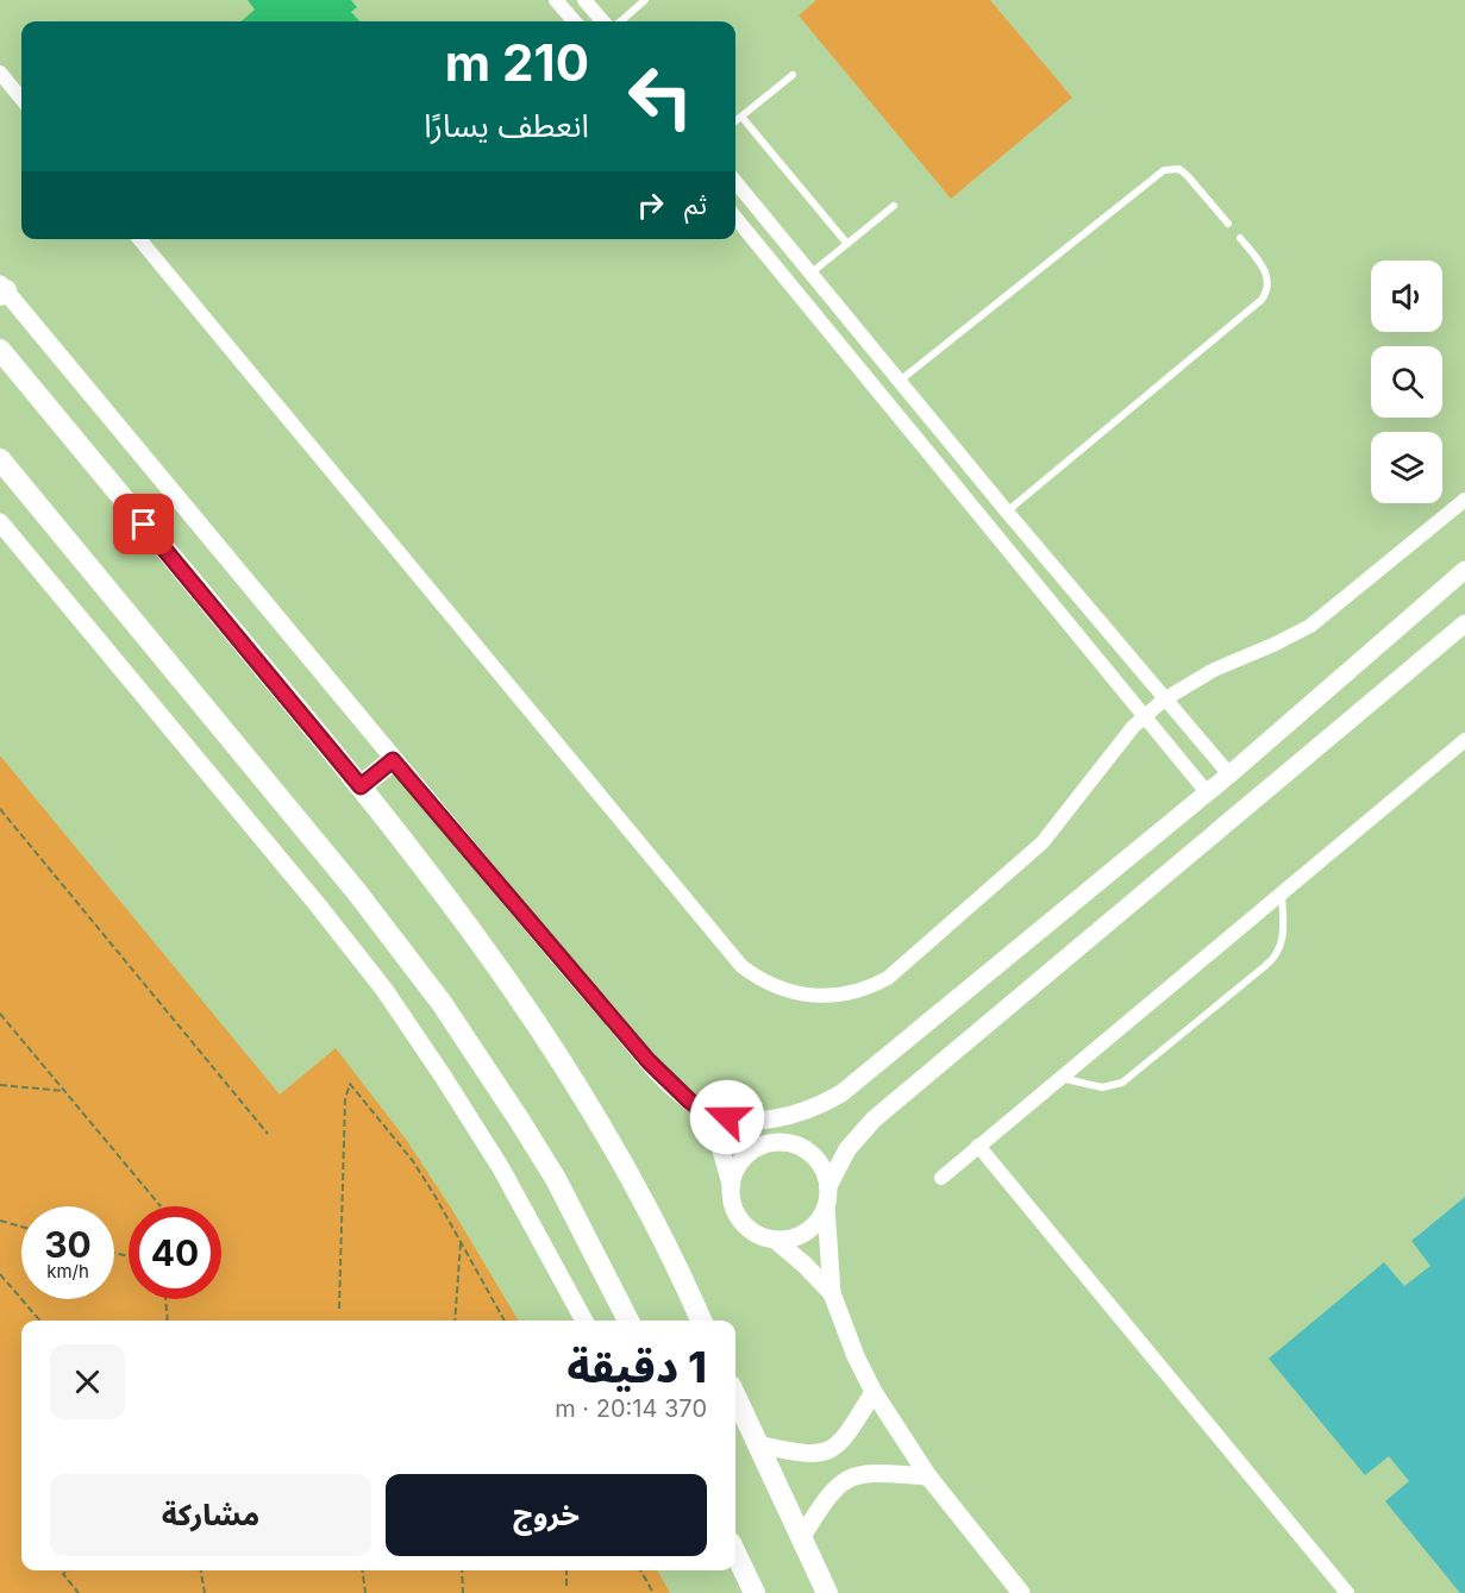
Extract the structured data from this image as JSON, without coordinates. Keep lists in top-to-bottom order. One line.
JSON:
{"page":{"turn":["210 m","انعطف يسارًا"],"then":"ثم","speed":"30 km/h","limit":"40","heading":["1 دقيقة","370 m · 20:14"],"buttons":["خروج","مشاركة"]}}
